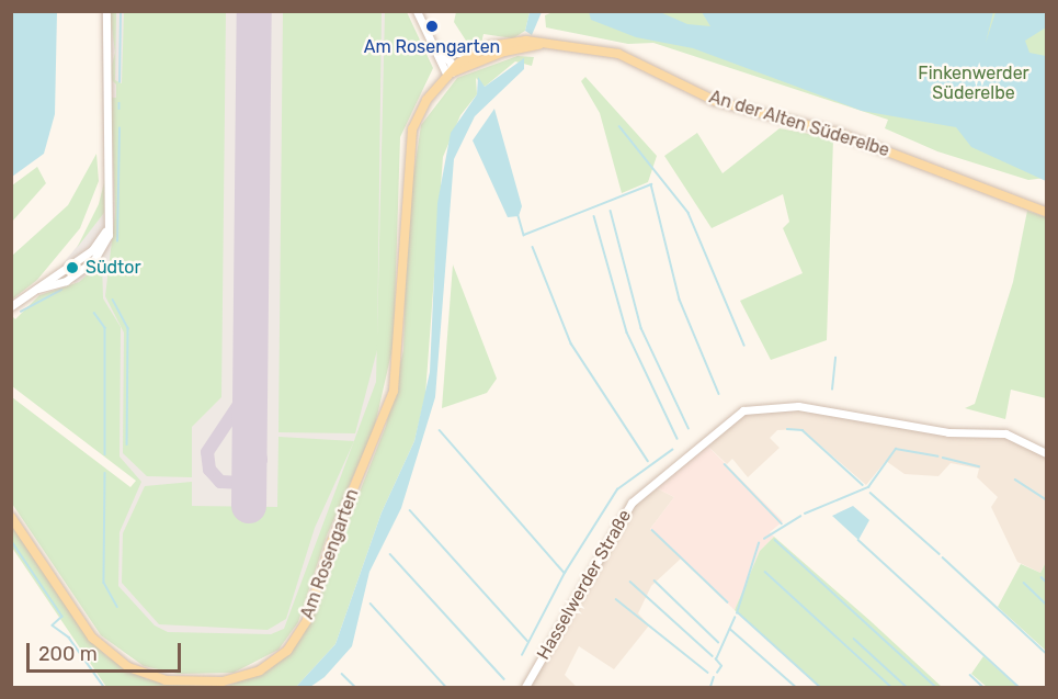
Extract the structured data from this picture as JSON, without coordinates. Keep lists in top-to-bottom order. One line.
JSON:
{"streets":{"main road":["An der Alten Süderelbe","Am Rosengarten"],"street":["Hasselwerder Straße"]},"crossings":[["An der Alten Süderelbe","Am Rosengarten"]],"parks":["Finkenwerder Süderelbe"],"places":["Am Rosengarten","Südtor"],"scale_bar":"200 m"}
